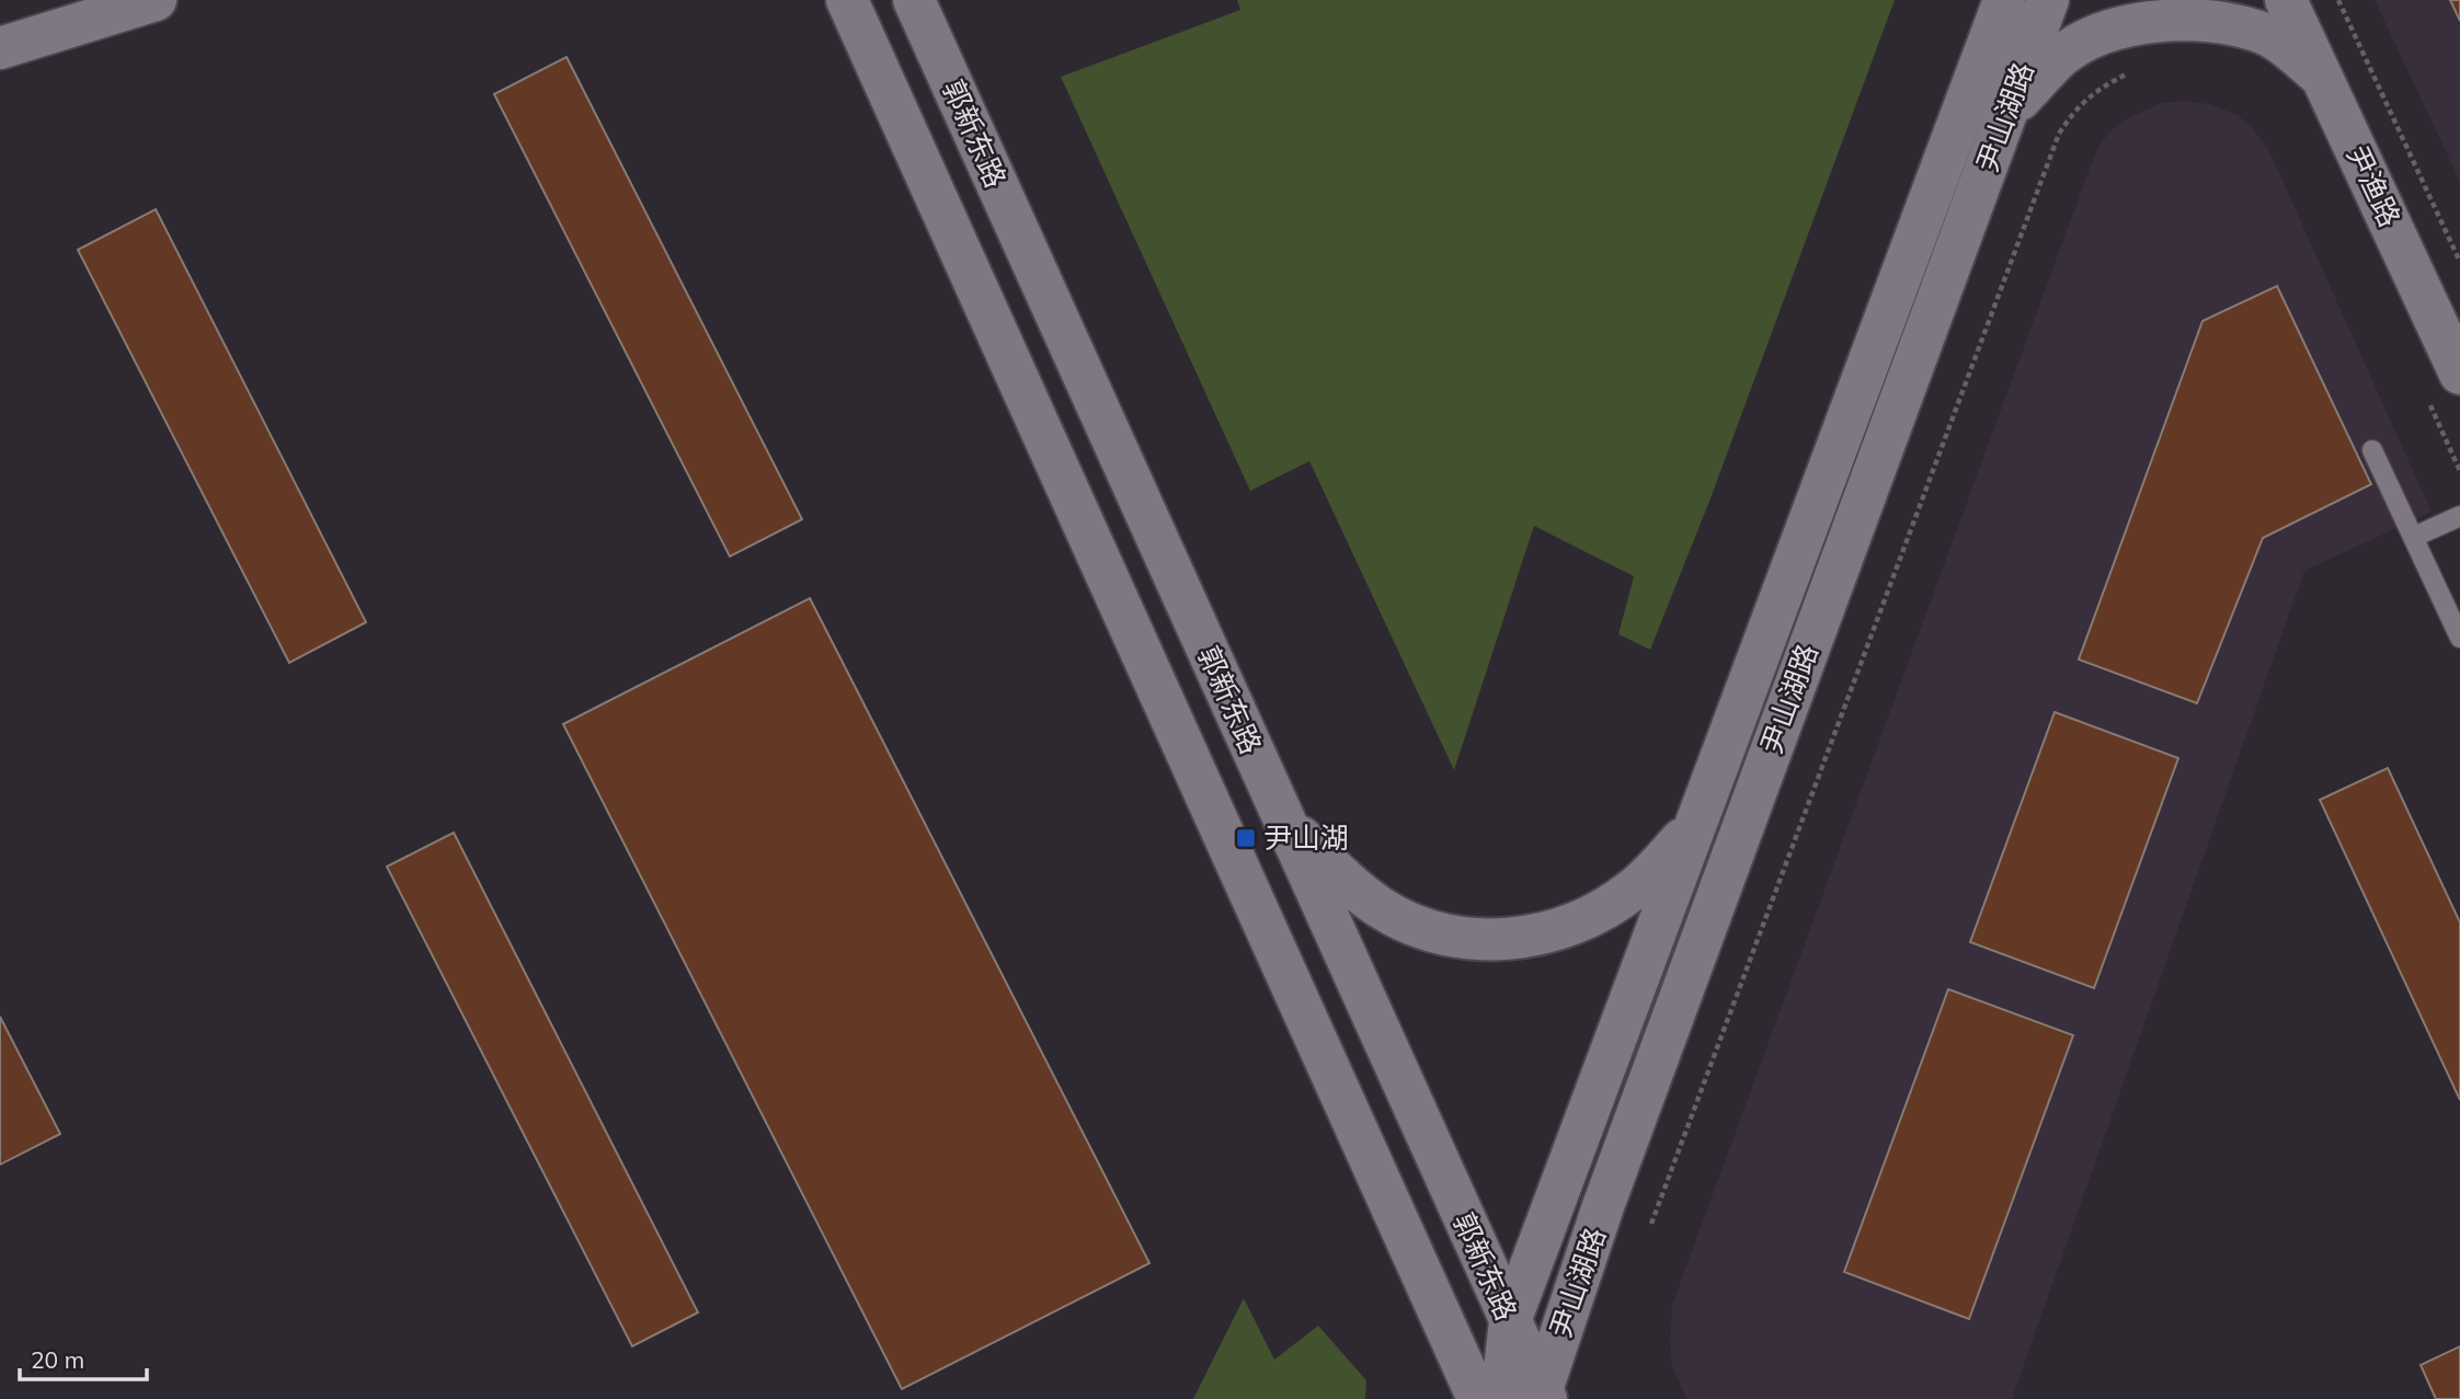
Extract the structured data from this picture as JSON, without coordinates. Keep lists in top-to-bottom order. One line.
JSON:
{"streets":{"main road":["尹山湖路","郭新东路","尹渔路"]},"crossings":[["尹山湖路","郭新东路"]],"places":{"transit":["尹山湖"]},"scale_bar":"20 m"}
